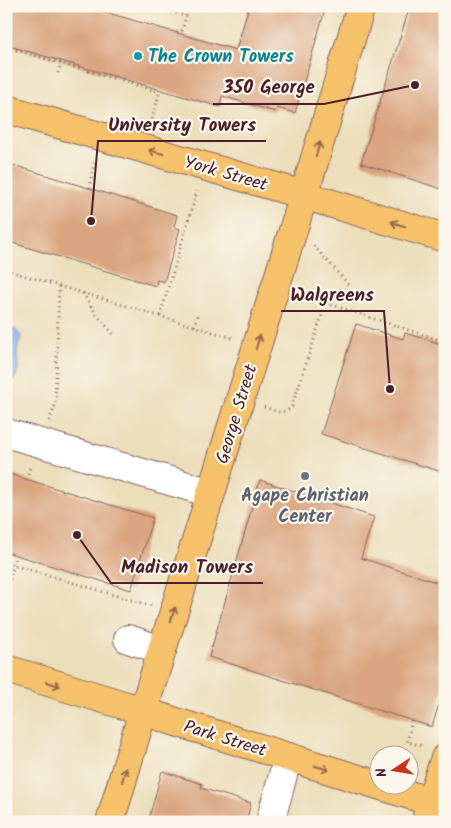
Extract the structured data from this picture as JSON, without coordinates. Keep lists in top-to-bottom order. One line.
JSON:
{"streets":{"main road":["York Street","George Street","Park Street"]},"crossings":[["York Street","George Street"],["George Street","Park Street"]],"one_way":["York Street","George Street","Park Street"],"places":["The Crown Towers","350 George","University Towers","Walgreens","Agape Christian Center","Madison Towers"],"north":"left"}
